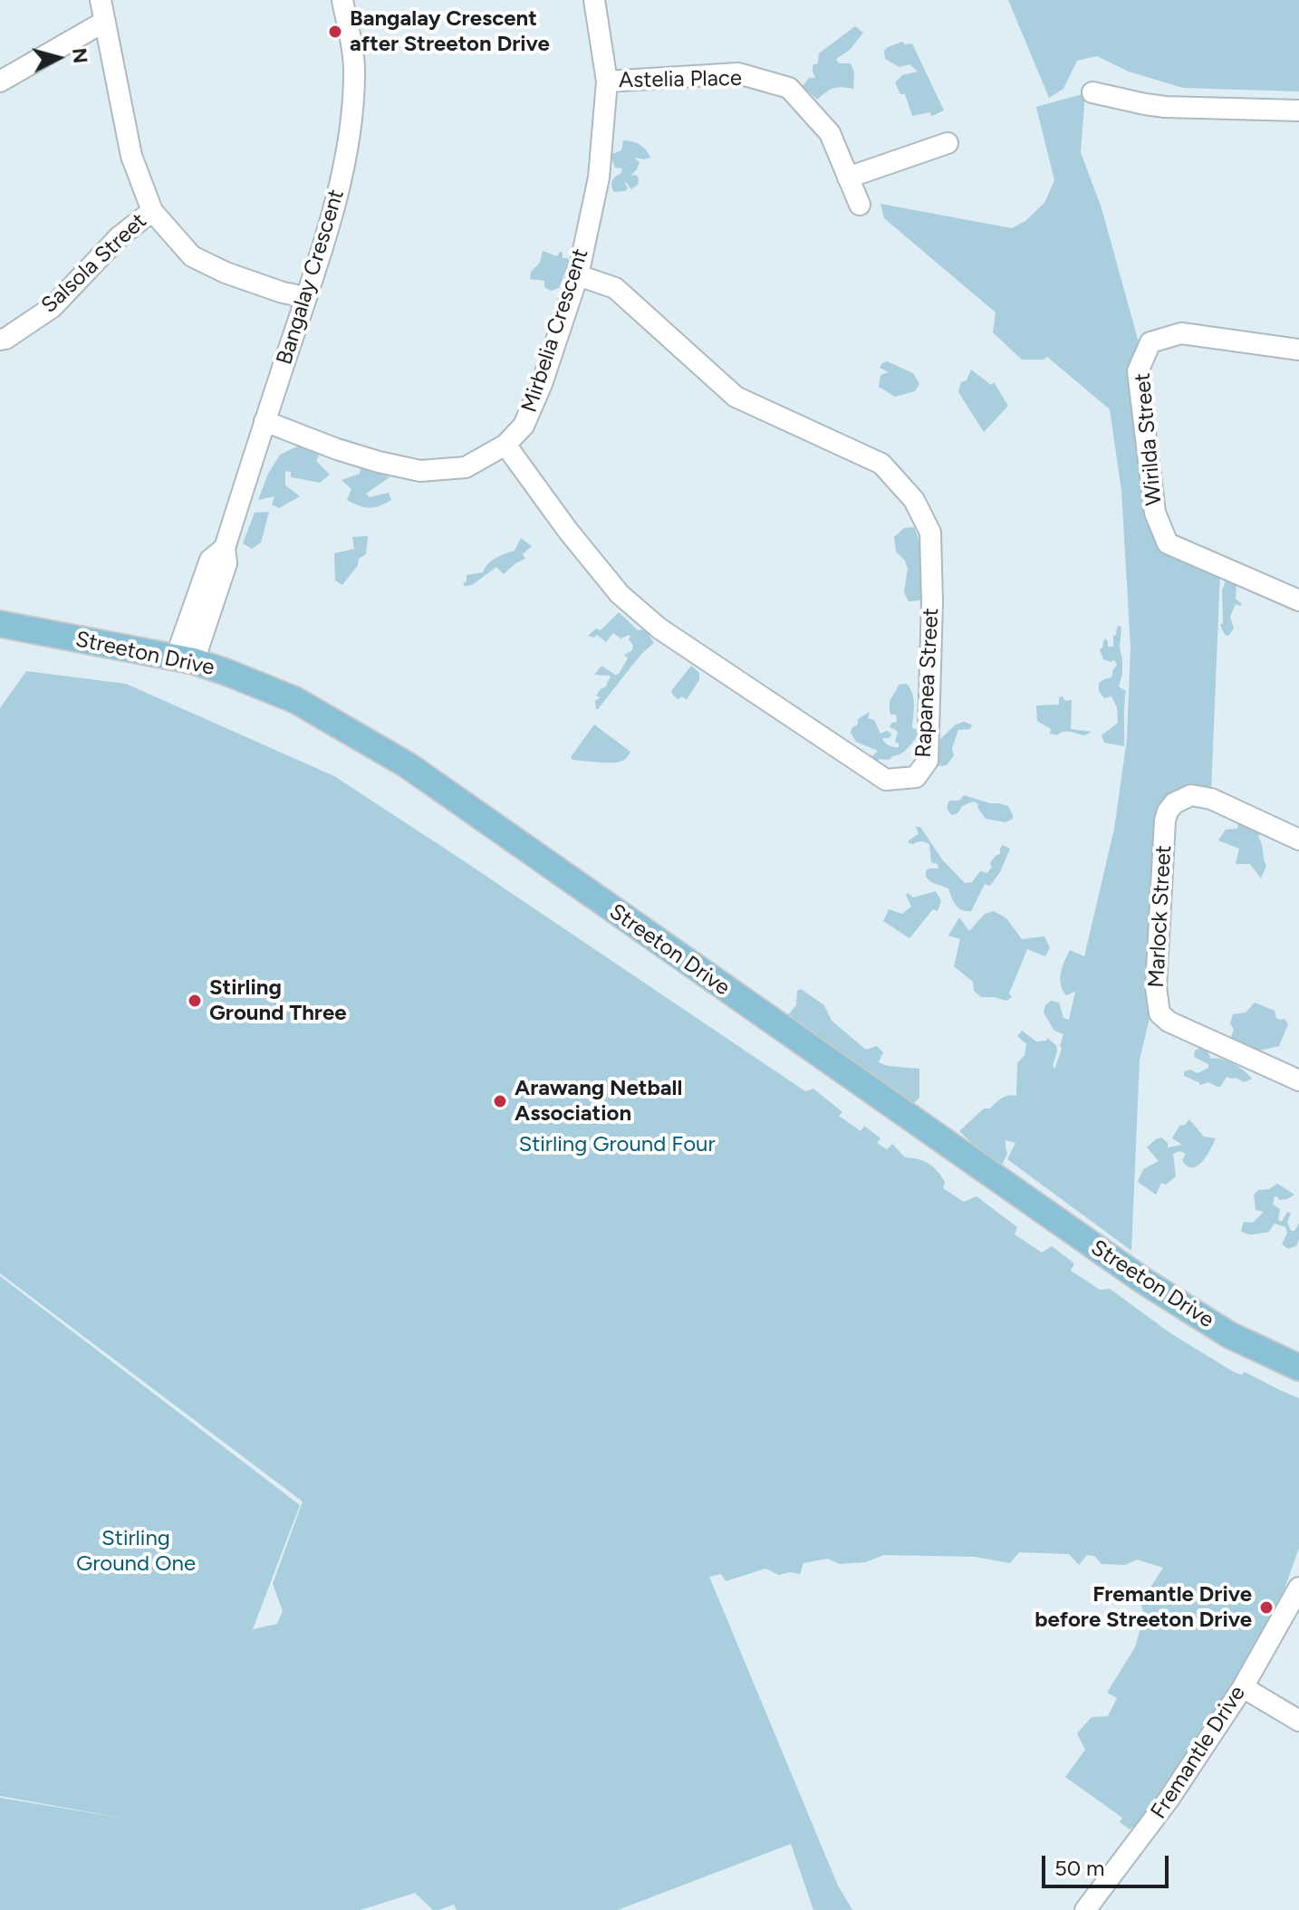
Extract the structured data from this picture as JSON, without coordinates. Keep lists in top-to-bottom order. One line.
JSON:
{"streets":{"main road":["Streeton Drive"],"street":["Astelia Place","Salsola Street","Bangalay Crescent","Mirbelia Crescent","Wirilda Street","Rapanea Street","Marlock Street","Fremantle Drive"]},"crossings":[["Astelia Place","Mirbelia Crescent"],["Bangalay Crescent","Mirbelia Crescent"],["Bangalay Crescent","Streeton Drive"],["Mirbelia Crescent","Rapanea Street"]],"parks":["Stirling Ground Four","Stirling Ground One"],"places":["Bangalay Crescent after Streeton Drive","Stirling Ground Three","Arawang Netball Association","Fremantle Drive before Streeton Drive"],"scale_bar":"50 m","north":"right"}
